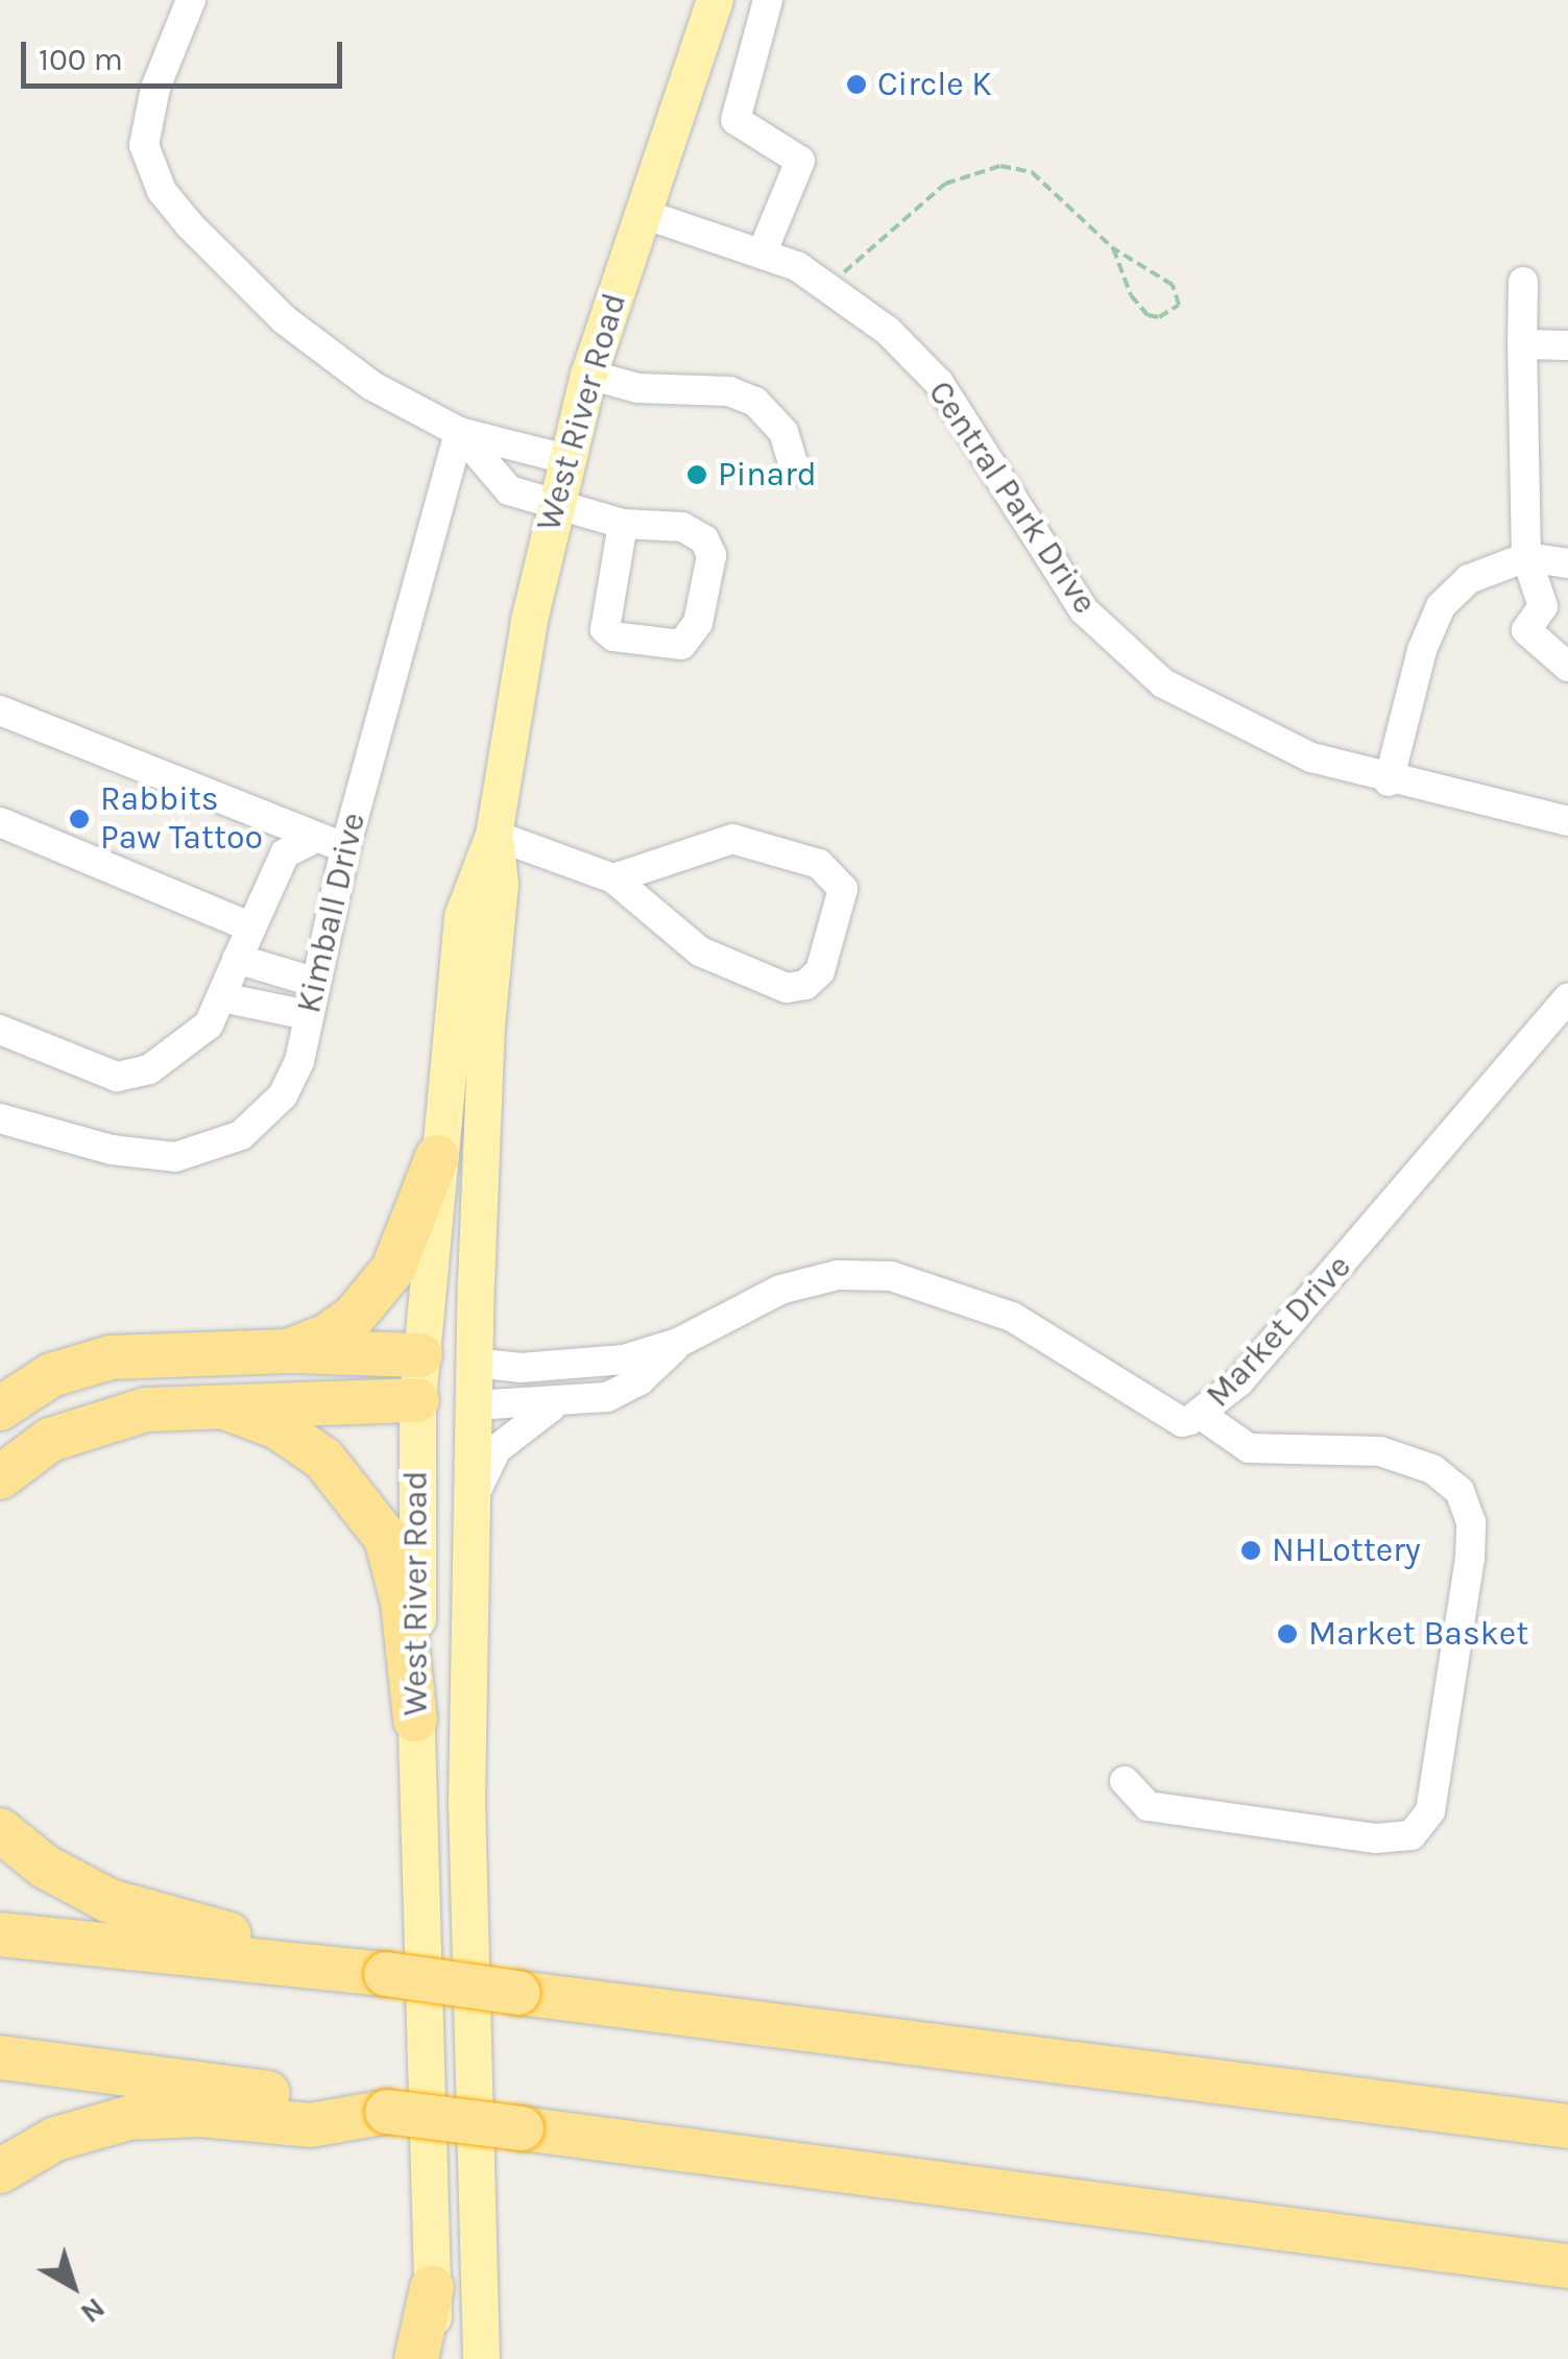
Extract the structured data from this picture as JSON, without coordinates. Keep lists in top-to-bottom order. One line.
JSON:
{"streets":{"main road":["West River Road"],"street":["Central Park Drive","Kimball Drive","Market Drive"]},"crossings":[["West River Road","Central Park Drive"],["West River Road","Market Drive"]],"places":["Circle K","Pinard","Rabbits Paw Tattoo","NHLottery","Market Basket"],"scale_bar":"100 m","north":"bottom right"}
